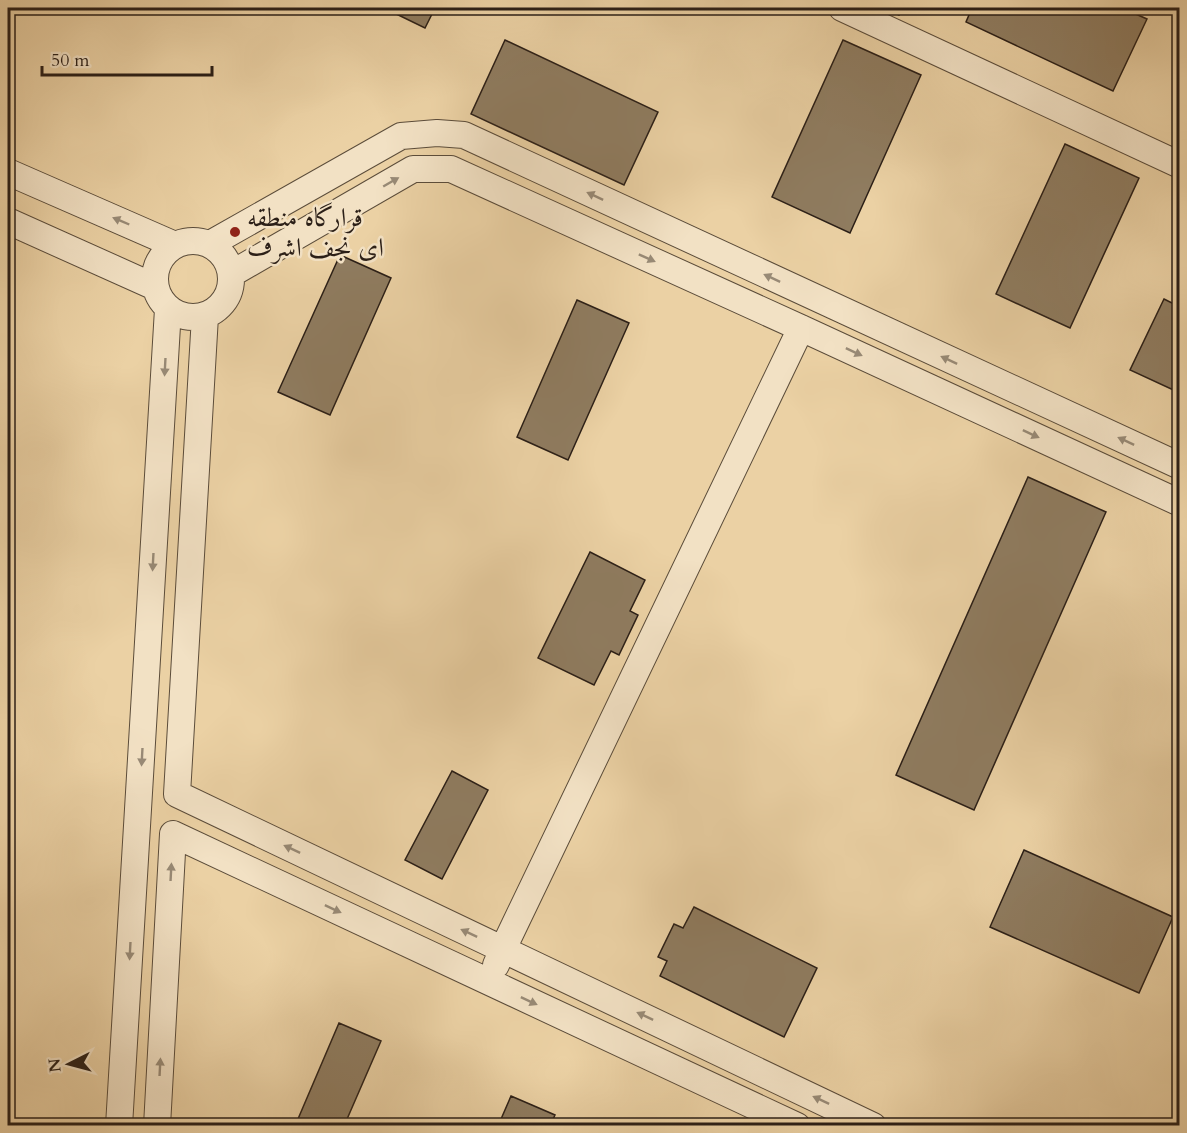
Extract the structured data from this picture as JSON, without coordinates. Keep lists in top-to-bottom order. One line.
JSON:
{"places":["قرارگاه منطقه ای نجف اشرف"],"scale_bar":"50 m","north":"left"}
